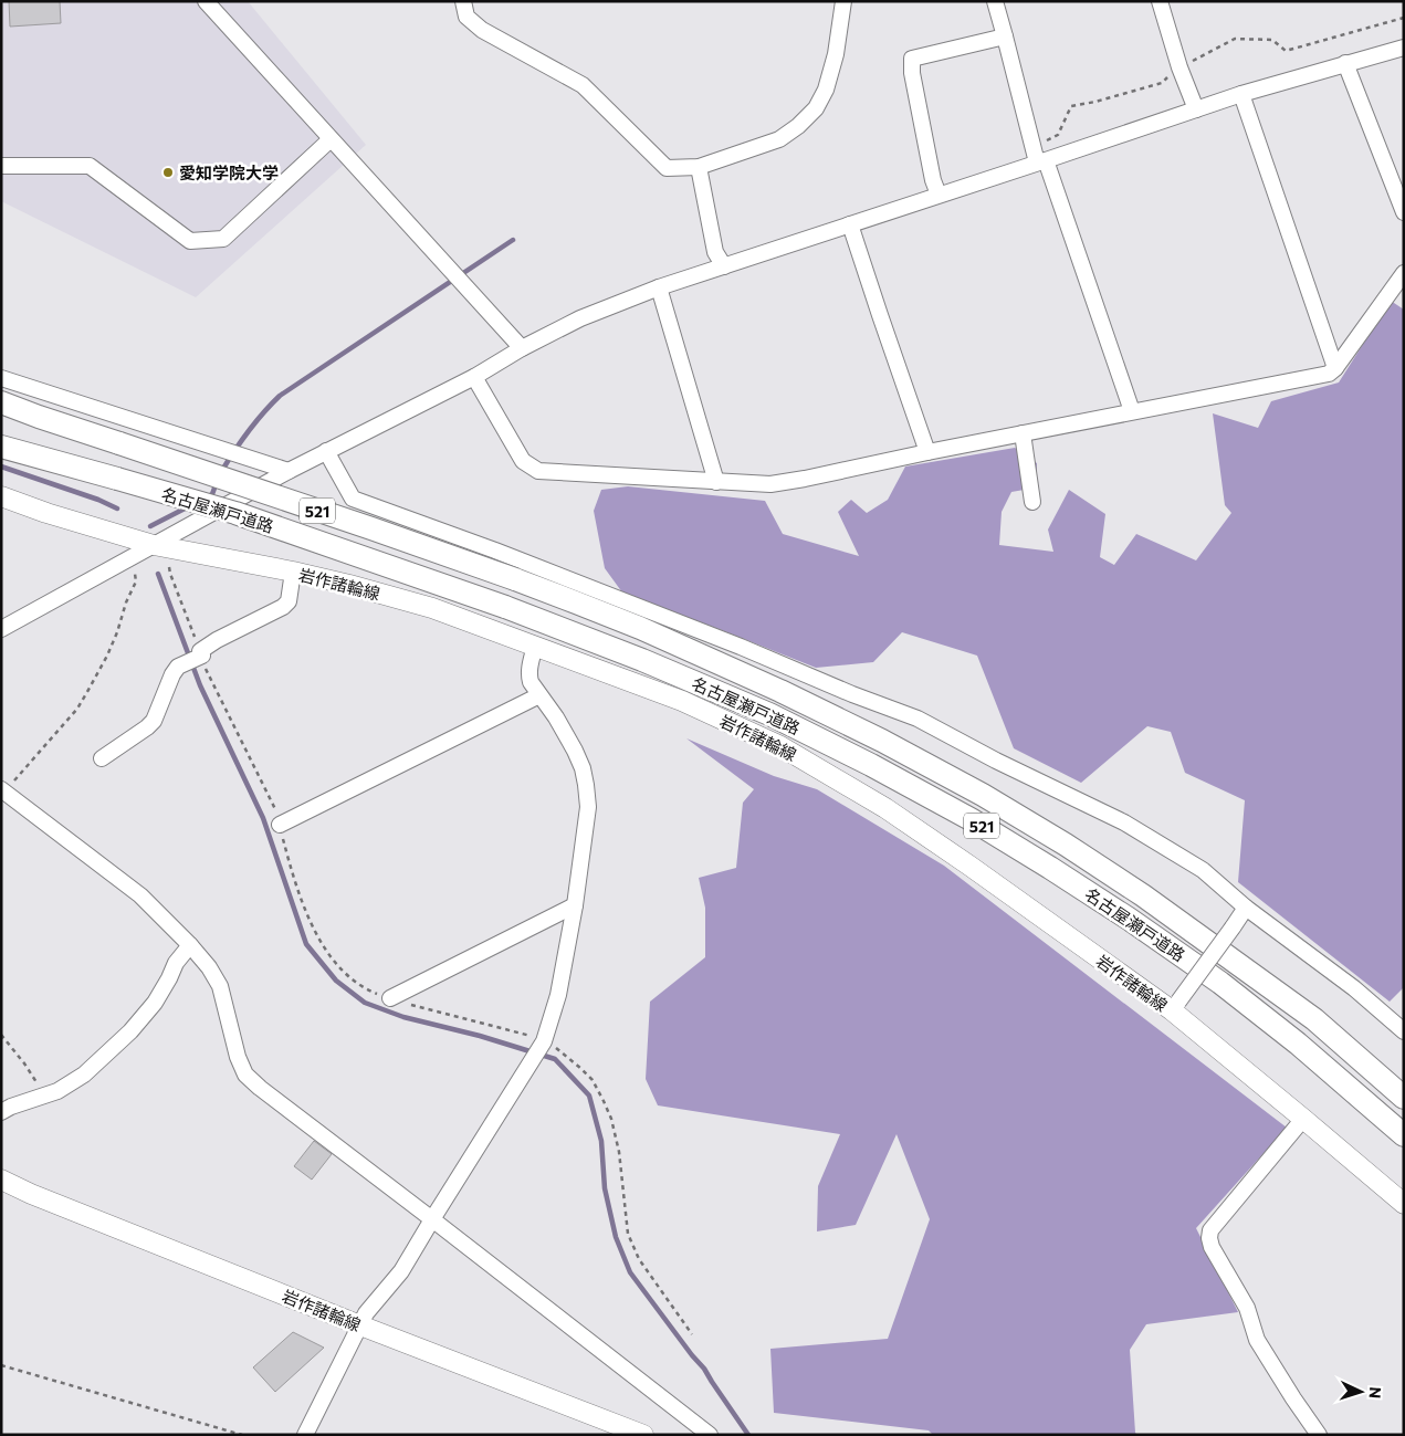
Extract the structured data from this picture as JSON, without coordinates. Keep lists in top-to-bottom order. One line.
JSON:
{"streets":{"highway":["名古屋瀬戸道路","521"],"main road":["岩作諸輪線"]},"places":["愛知学院大学"],"north":"right"}
